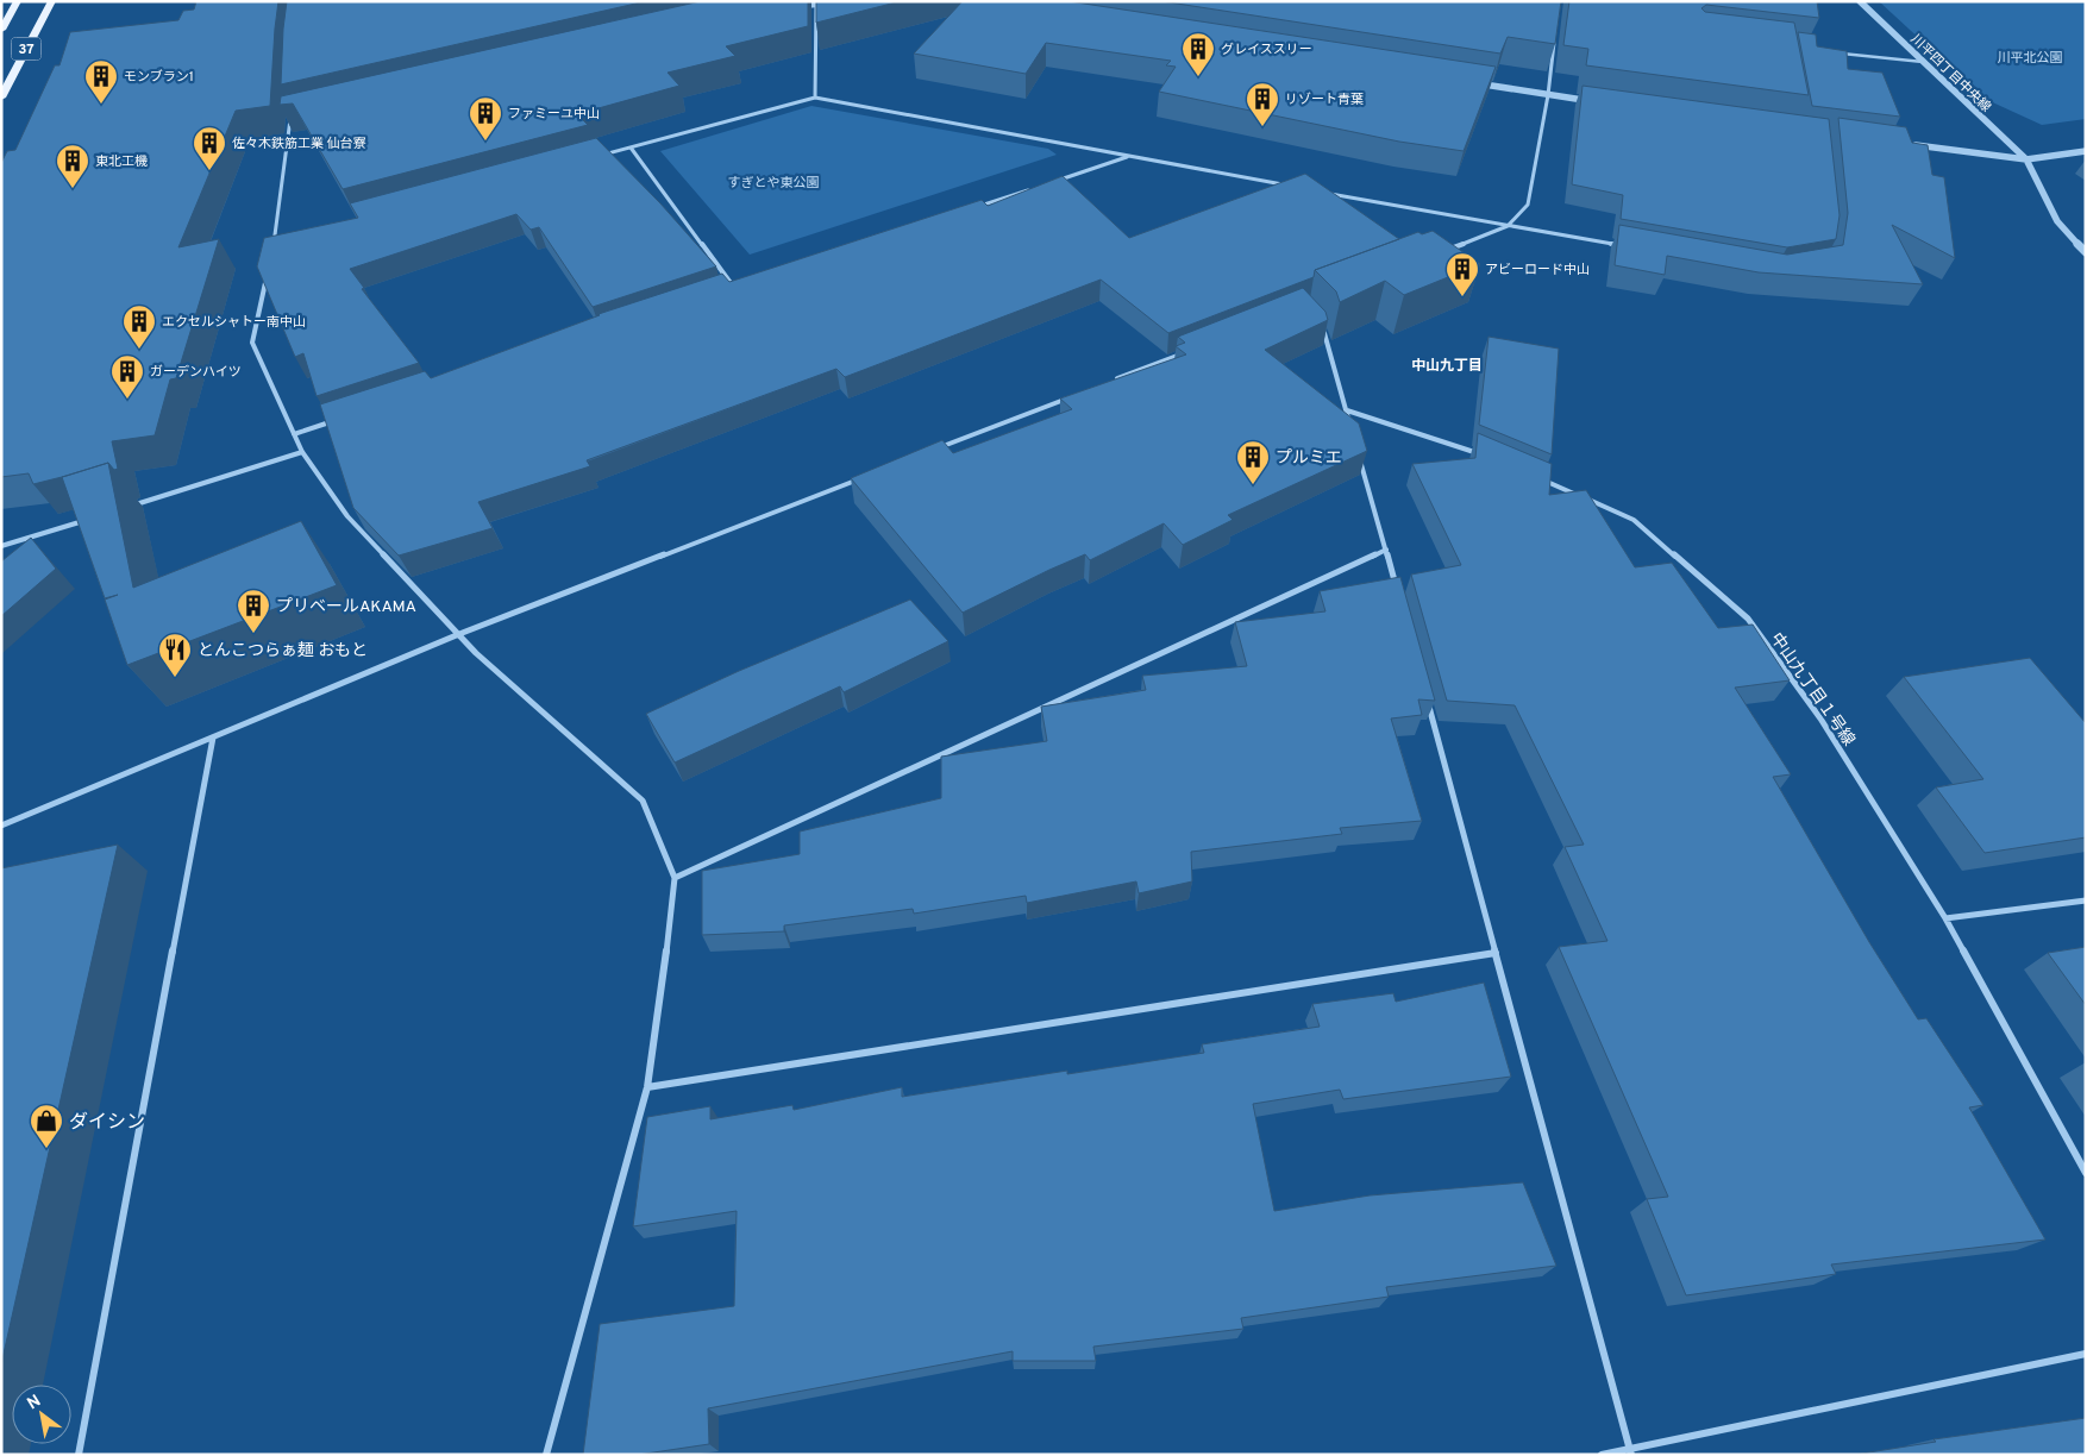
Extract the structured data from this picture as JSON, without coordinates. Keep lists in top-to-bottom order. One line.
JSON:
{"streets":{"main road":["37"],"street":["川平四丁目中央線","中山九丁目１号線"]},"districts":["中山九丁目"],"parks":["川平北公園","すぎとや東公園"],"places":{"building":["グレイススリー","モンブラン1","リゾート青葉","ファミーユ中山","佐々木鉄筋工業 仙台寮","東北工機","アビーロード中山","エクセルシャトー南中山","ガーデンハイツ","プルミエ","プリベールAKAMA"],"restaurant":["とんこつらぁ麺 おもと"],"shop":["ダイシン"]},"north":"top left"}
